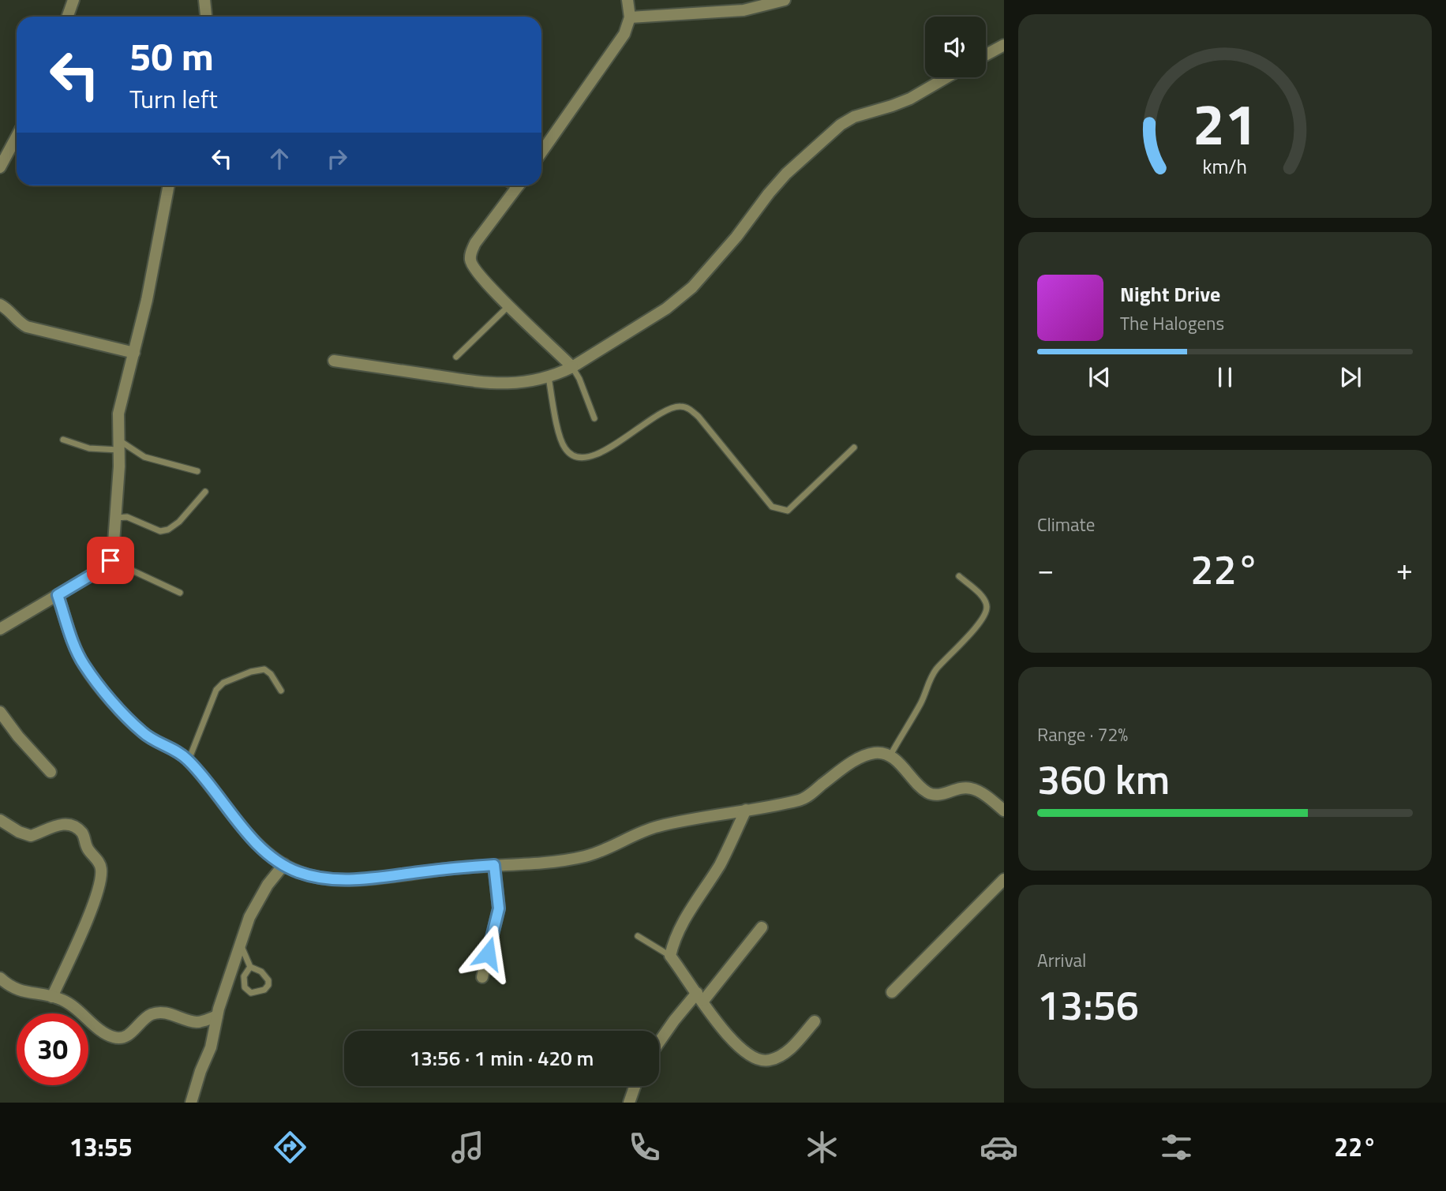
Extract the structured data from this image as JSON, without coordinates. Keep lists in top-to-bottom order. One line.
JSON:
{"page":{"turn":["50 m","Turn left"],"song":["Night Drive","The Halogens"],"tile":["Climate",["Range · 72%","360 km"],["Arrival","13:56"]],"heat":["−","22°","+"],"limit":"30","trip":"13:56 · 1 min · 420 m","tabs":["13:55","22°"],"gauge":["21","km/h"]}}
